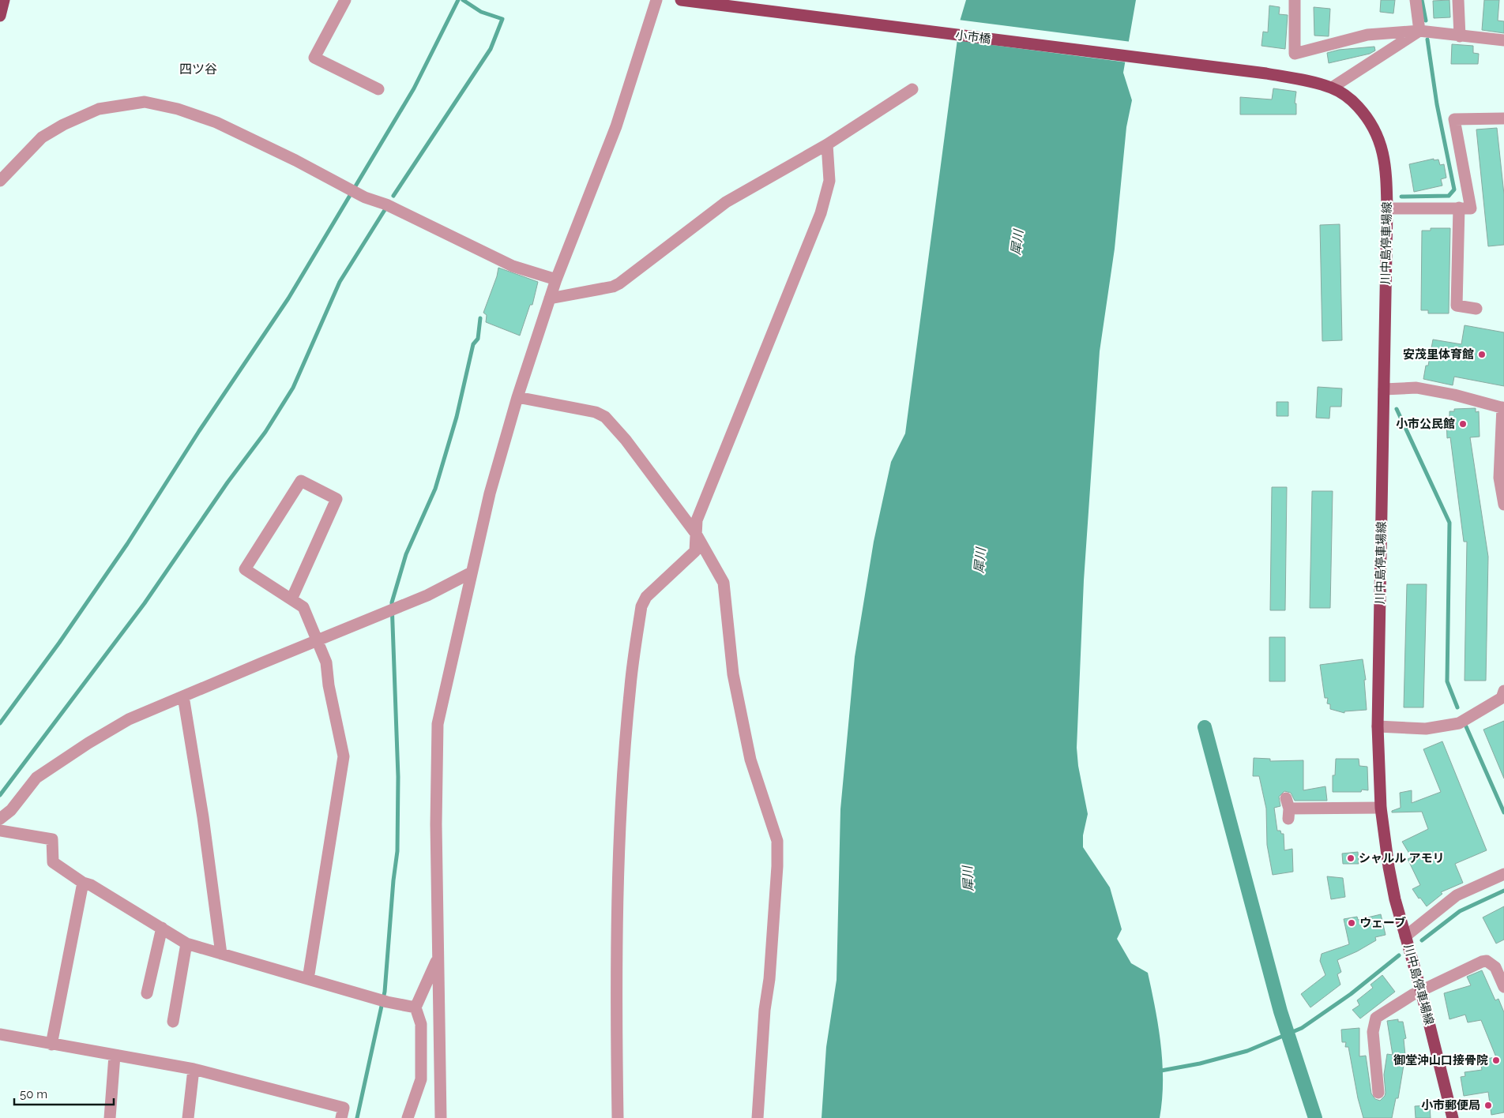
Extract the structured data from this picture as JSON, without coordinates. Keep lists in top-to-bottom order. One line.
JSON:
{"streets":{"main road":["小市橋","川中島停車場線"]},"crossings":[["小市橋","川中島停車場線"]],"districts":["四ツ谷"],"water":["犀川"],"places":["安茂里体育館","小市公民館","シャルル アモリ","ウェーブ","御堂沖山口接骨院","小市郵便局"],"scale_bar":"50 m"}
